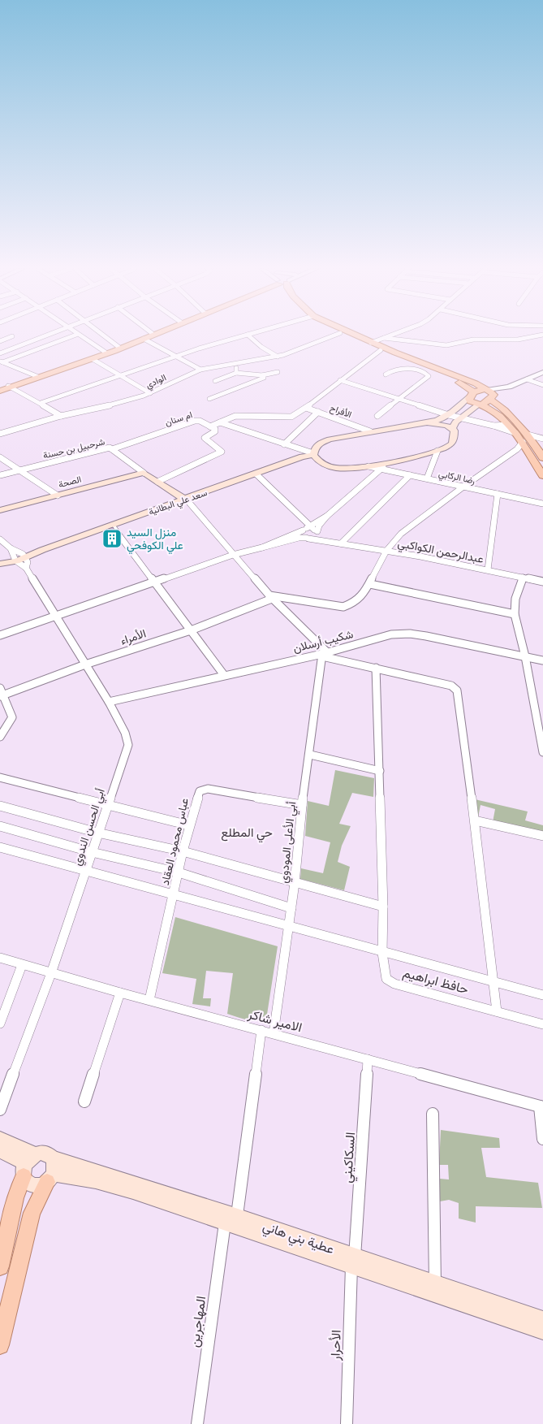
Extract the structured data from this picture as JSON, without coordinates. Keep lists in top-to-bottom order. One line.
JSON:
{"streets":{"main road":["الصحة","سعد علي البطانية"],"street":["الوادي","الأفراح","ام سنان","شرحبيل بن حسنة","رضا الركابي","عبدالرحمن الكواكبي","الأمراء","شكيب أرسلان","أبي الحسن الندوي","عباس محمود العقاد","أبي الأعلى المودوي","حافظ ابراهيم","الامير شاكر","السكاكيني","المهاجرين","الأحرار"]},"crossings":[["ام سنان","شرحبيل بن حسنة"],["شرحبيل بن حسنة","الصحة"],["سعد علي البطانية","عبدالرحمن الكواكبي"],["سعد علي البطانية","أبي الحسن الندوي"],["الأمراء","أبي الحسن الندوي"],["شكيب أرسلان","أبي الحسن الندوي"],["شكيب أرسلان","أبي الأعلى المودوي"],["أبي الحسن الندوي","الامير شاكر"],["عباس محمود العقاد","أبي الأعلى المودوي"],["عباس محمود العقاد","الامير شاكر"],["أبي الأعلى المودوي","الامير شاكر"],["الامير شاكر","السكاكيني"],["السكاكيني","الأحرار"]],"districts":["حي المطلع"],"places":{"building":["منزل السيد علي الكوفحي"]}}
